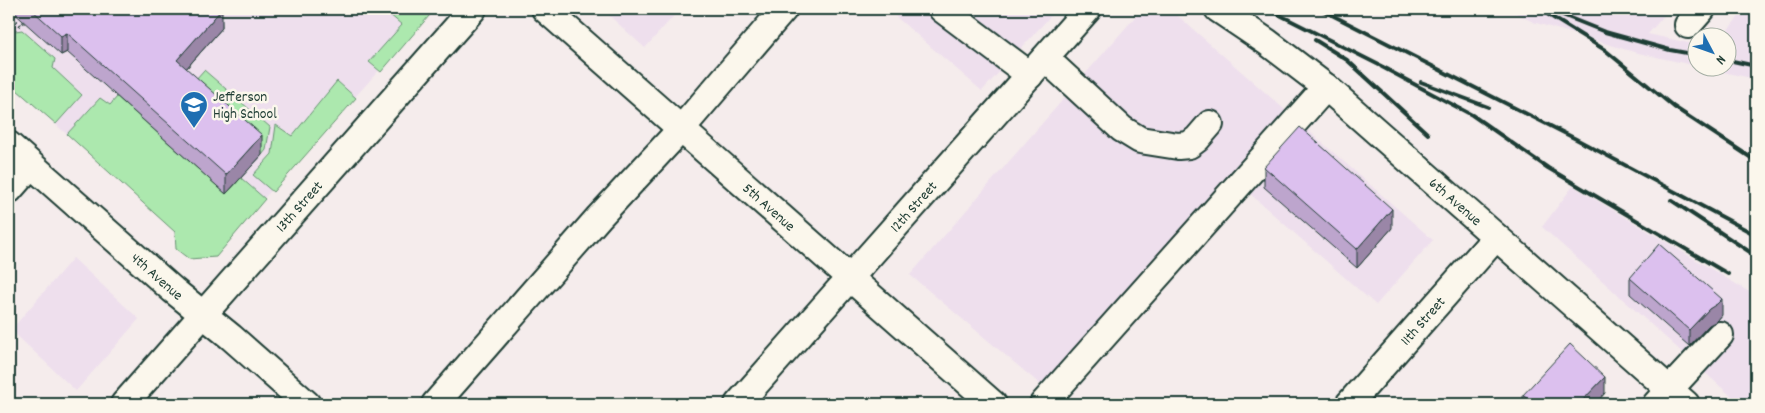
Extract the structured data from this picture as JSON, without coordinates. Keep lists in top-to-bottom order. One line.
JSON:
{"streets":{"street":["6th Avenue","13th Street","5th Avenue","12th Street","4th Avenue","11th Street"]},"crossings":[["6th Avenue","11th Street"],["13th Street","4th Avenue"],["5th Avenue","12th Street"]],"places":{"school or university":["Jefferson High School"]},"north":"bottom right"}
